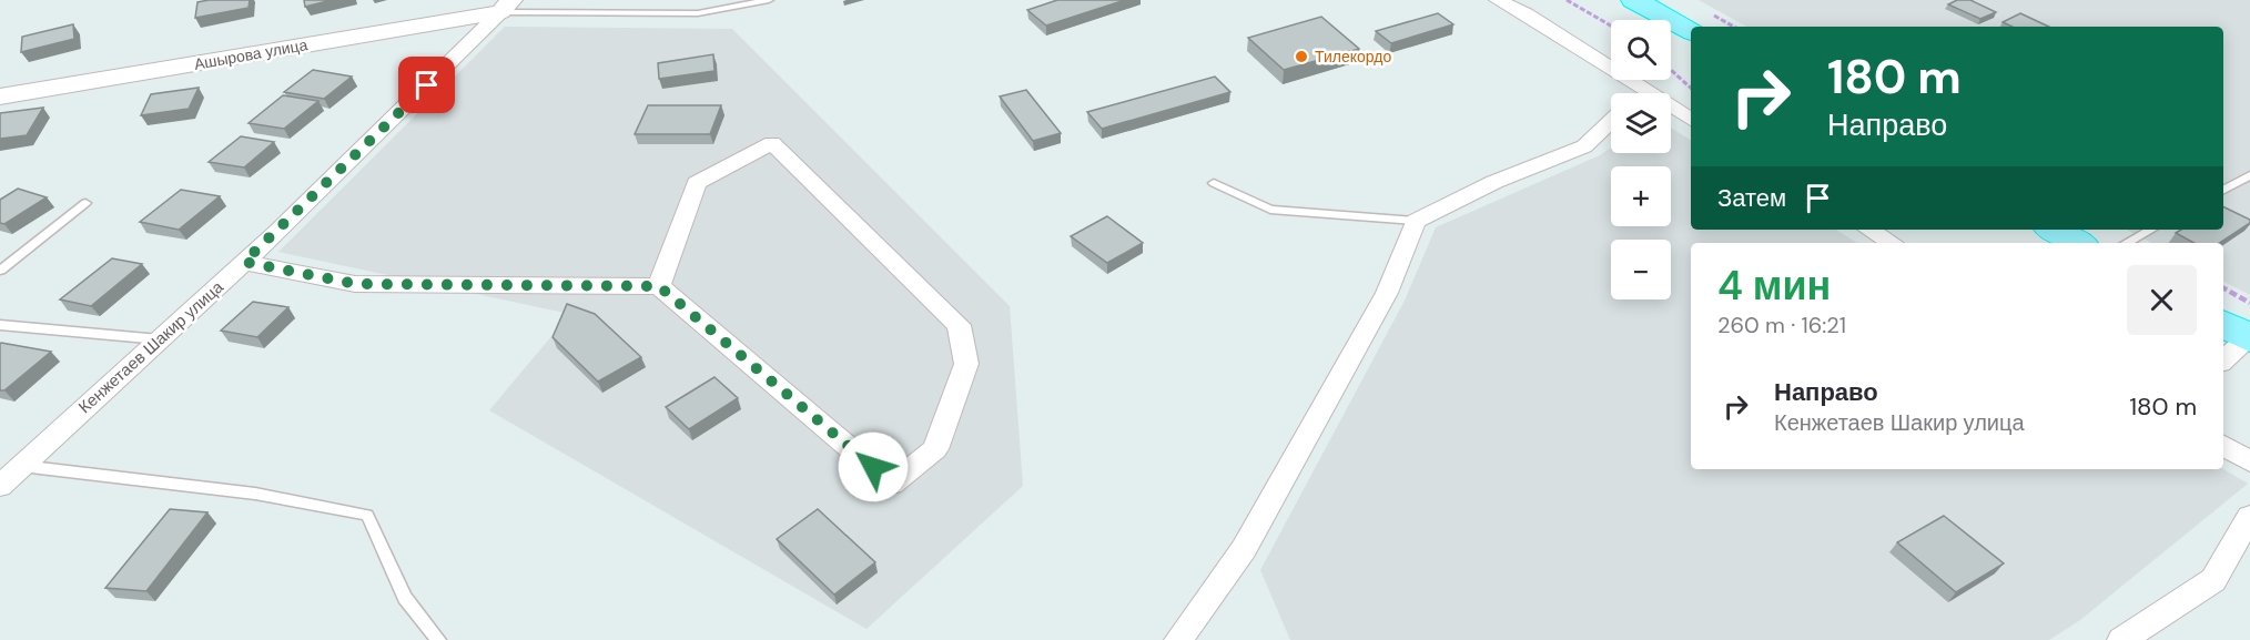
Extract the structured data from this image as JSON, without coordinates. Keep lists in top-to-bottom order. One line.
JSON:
{"streets":{"street":["Ашырова улица","Кенжетаев Шакир улица"]},"crossings":[["Ашырова улица","Кенжетаев Шакир улица"]],"places":["Тилекордо"],"page":{"map_buttons":["+","−"],"turn":["180 m","Направо"],"then":"Затем","heading":["4 мин","260 m · 16:21"],"list":[{"name":"Направо","note":"Кенжетаев Шакир улица","value":"180 m"}]}}
